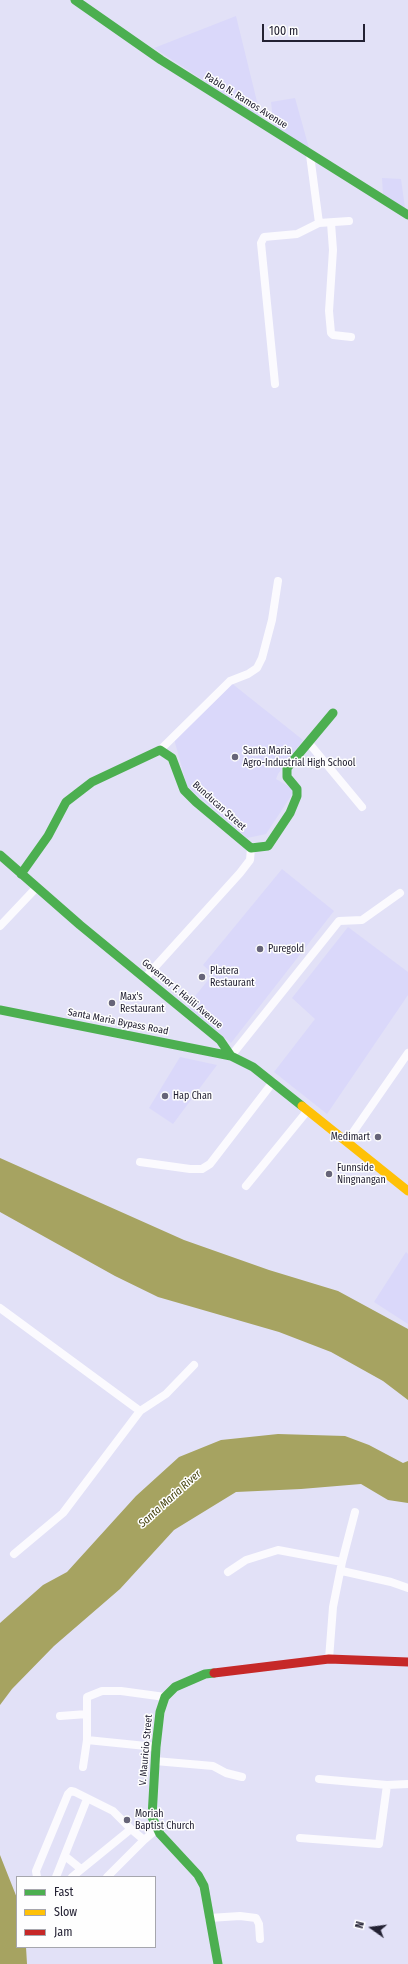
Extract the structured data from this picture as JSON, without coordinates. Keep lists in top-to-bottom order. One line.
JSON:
{"streets":{"street":["Pablo N. Ramos Avenue","Bunducan Street","Governor F. Halili Avenue","Santa Maria Bypass Road","V. Mauricio Street"]},"crossings":[["Governor F. Halili Avenue","Santa Maria Bypass Road"]],"water":["Santa Maria River"],"places":["Santa Maria Agro-Industrial High School","Puregold","Platera Restaurant","Max's Restaurant","Hap Chan","Medimart","Funnside Ningnangan","Moriah Baptist Church"],"legend":["Fast","Slow","Jam"],"scale_bar":"100 m","north":"left"}
